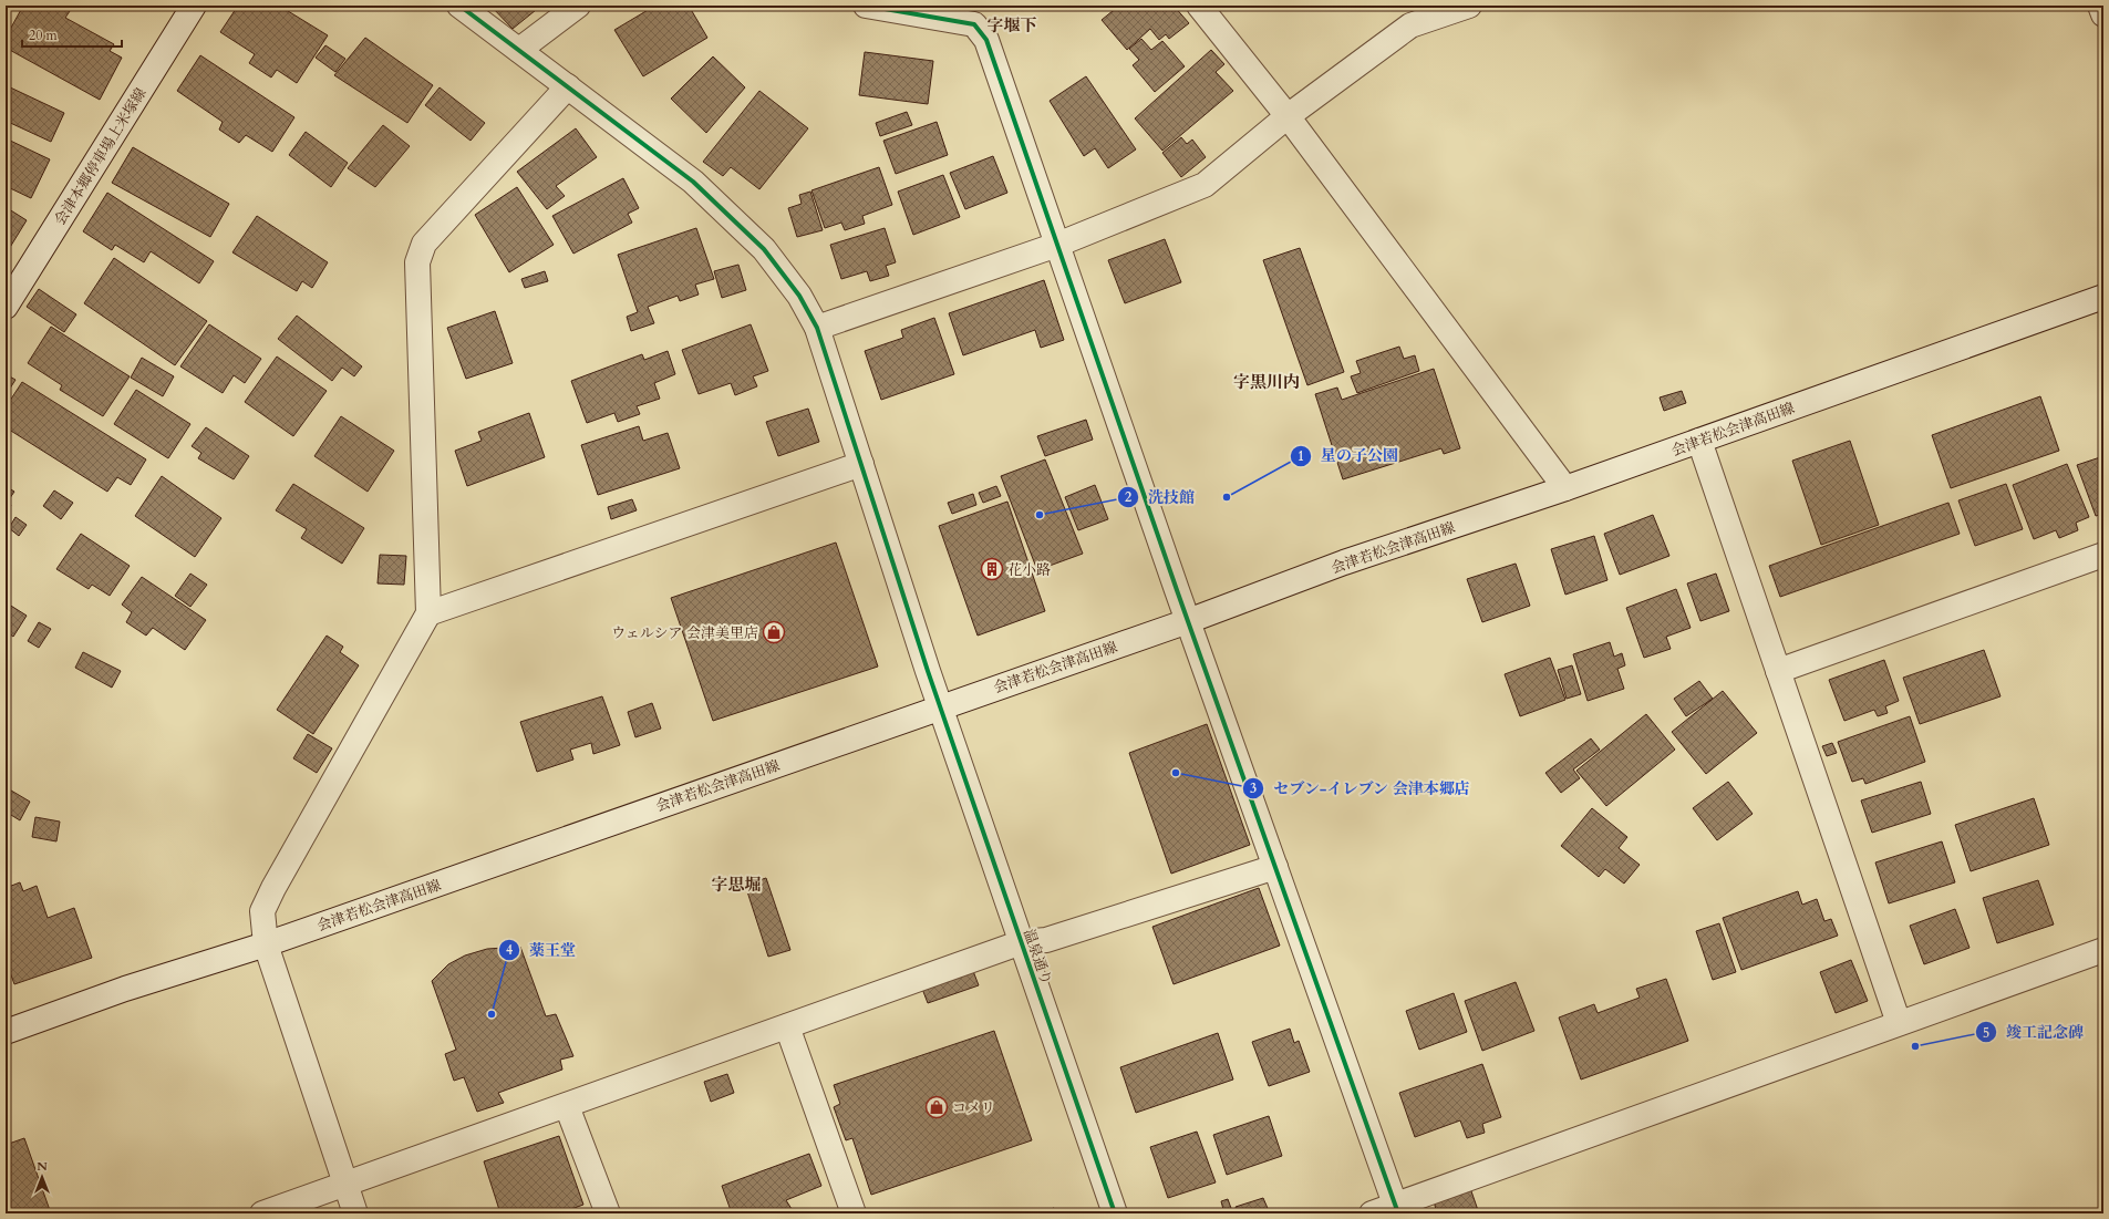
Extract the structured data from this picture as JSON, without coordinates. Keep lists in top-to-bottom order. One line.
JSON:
{"streets":{"street":["会津本郷停車場上米塚線","会津若松会津高田線","温泉通り"]},"crossings":[["会津若松会津高田線","温泉通り"]],"districts":["字堰下","字黒川内","字思堀"],"places":{"other":["星の子公園","洗技館","セブン-イレブン 会津本郷店","薬王堂","竣工記念碑"],"building":["花小路"],"shop":["ウェルシア 会津美里店","コメリ"]},"scale_bar":"20 m","north":"top"}
